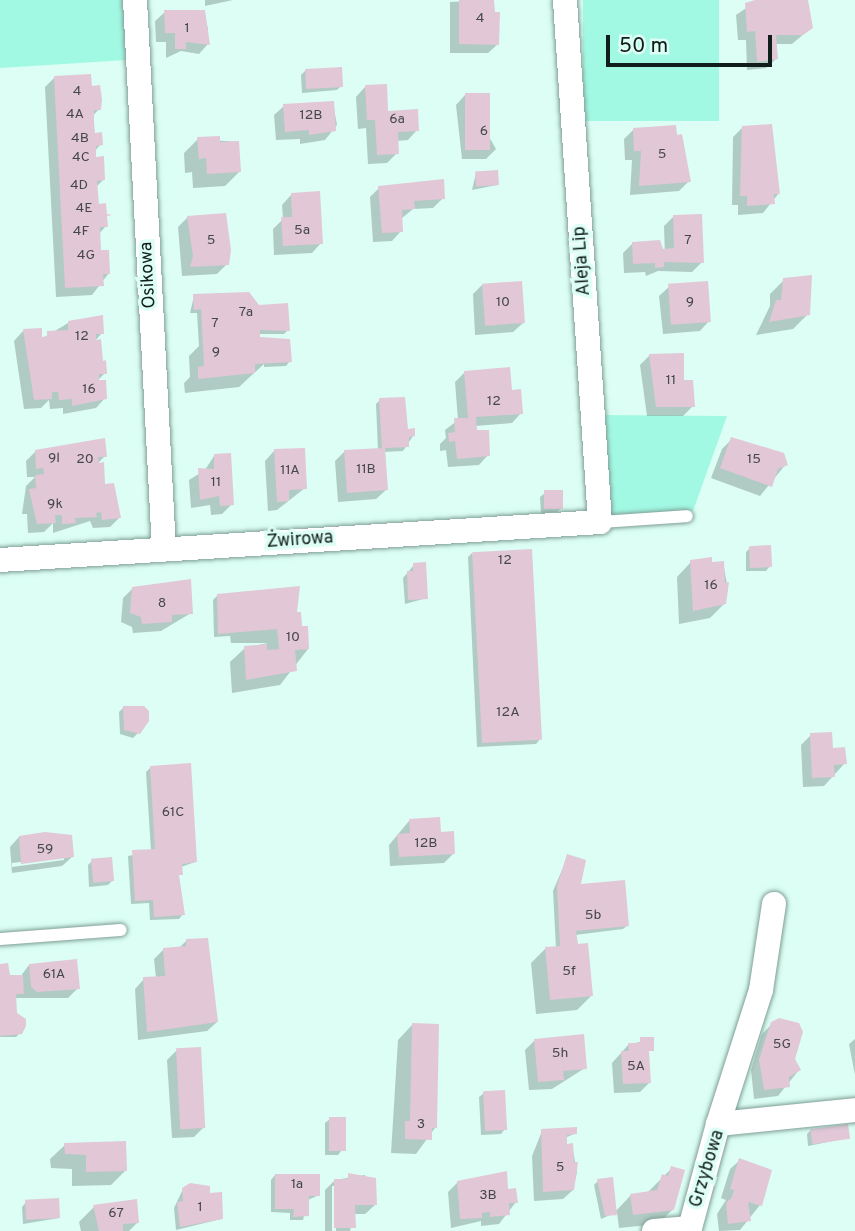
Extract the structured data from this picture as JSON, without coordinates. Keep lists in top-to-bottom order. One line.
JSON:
{"streets":{"street":["Aleja Lip","Osikowa","Żwirowa","Grzybowa"]},"crossings":[["Aleja Lip","Żwirowa"],["Osikowa","Żwirowa"]],"house_numbers":["4","1","4","4A","12B","6a","6","4B","5","4C","4D","4E","5a","4F","5","7","4G","10","9","7a","7","12","9","11","16","12","9l","20","15","11B","11A","11","9k","12","16","8","10","12A","61C","12B","59","5b","5f","61A","5G","5h","5A","3","5","1a","3B","1","67"],"scale_bar":"50 m"}
